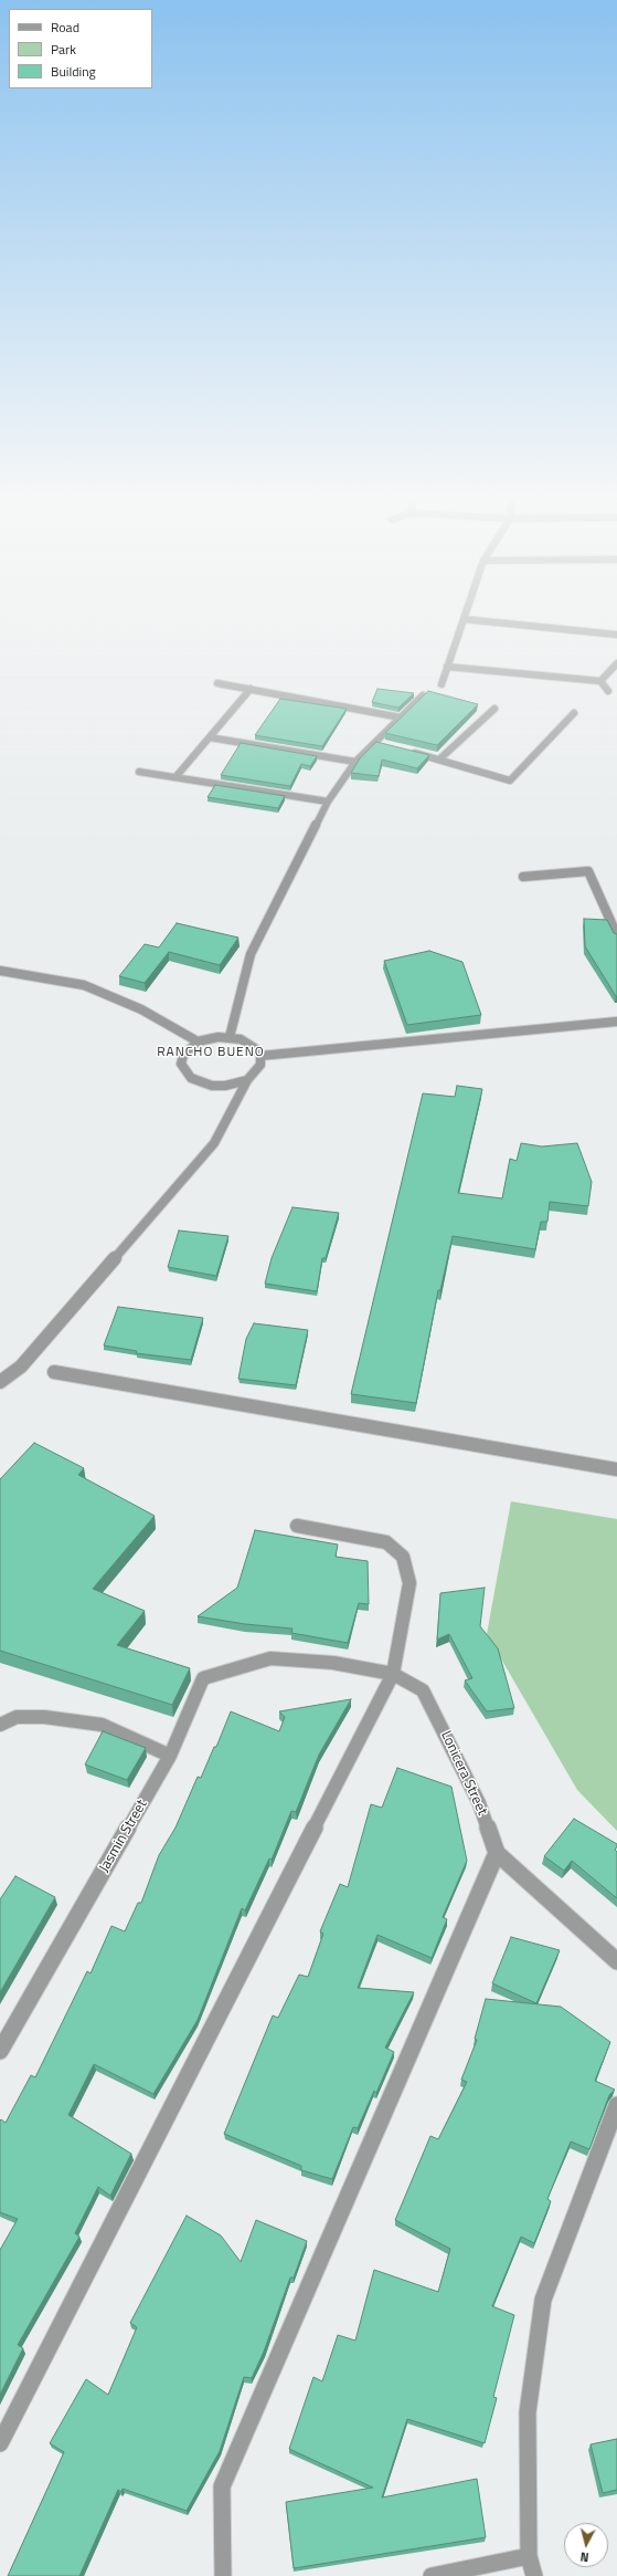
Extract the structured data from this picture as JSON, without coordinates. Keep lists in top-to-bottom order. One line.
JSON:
{"streets":{"street":["Lonicera Street","Jasmin Street"]},"crossings":[["Lonicera Street","Jasmin Street"]],"districts":["RANCHO BUENO"],"legend":["Road","Park","Building"],"north":"bottom"}
